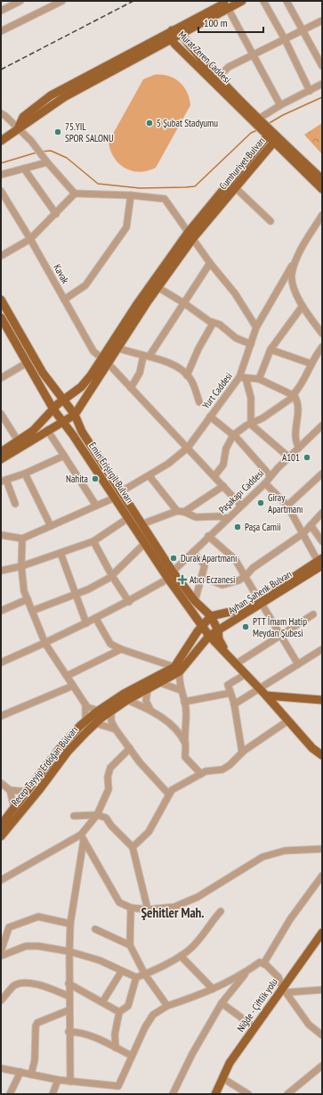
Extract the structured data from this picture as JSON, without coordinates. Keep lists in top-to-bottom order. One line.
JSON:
{"streets":{"main road":["Murat Zeren Caddesi","Cumhuriyet Bulvarı","Emin Erişirgil Bulvarı","Ayhan Şahenk Bulvarı","Recep Tayyip Erdoğan Bulvarı","Niğde - Çiftlik yolu"],"street":["Kavak","Yurt Caddesi","Paşakapı Caddesi"]},"crossings":[["Murat Zeren Caddesi","Cumhuriyet Bulvarı"],["Cumhuriyet Bulvarı","Kavak"],["Cumhuriyet Bulvarı","Emin Erişirgil Bulvarı"],["Kavak","Yurt Caddesi"],["Kavak","Paşakapı Caddesi"],["Yurt Caddesi","Emin Erişirgil Bulvarı"],["Emin Erişirgil Bulvarı","Paşakapı Caddesi"],["Emin Erişirgil Bulvarı","Ayhan Şahenk Bulvarı"],["Emin Erişirgil Bulvarı","Recep Tayyip Erdoğan Bulvarı"],["Ayhan Şahenk Bulvarı","Recep Tayyip Erdoğan Bulvarı"]],"districts":["Şehitler Mah."],"places":{"other":["5 Şubat Stadyumu","75.YIL SPOR SALONU","A101","Nahita","Giray Apartmanı","Paşa Camii","Durak Apartmanı","PTT İmam Hatip Meydan Şubesi"],"health":["Atıcı Eczanesi"]},"scale_bar":"100 m"}
